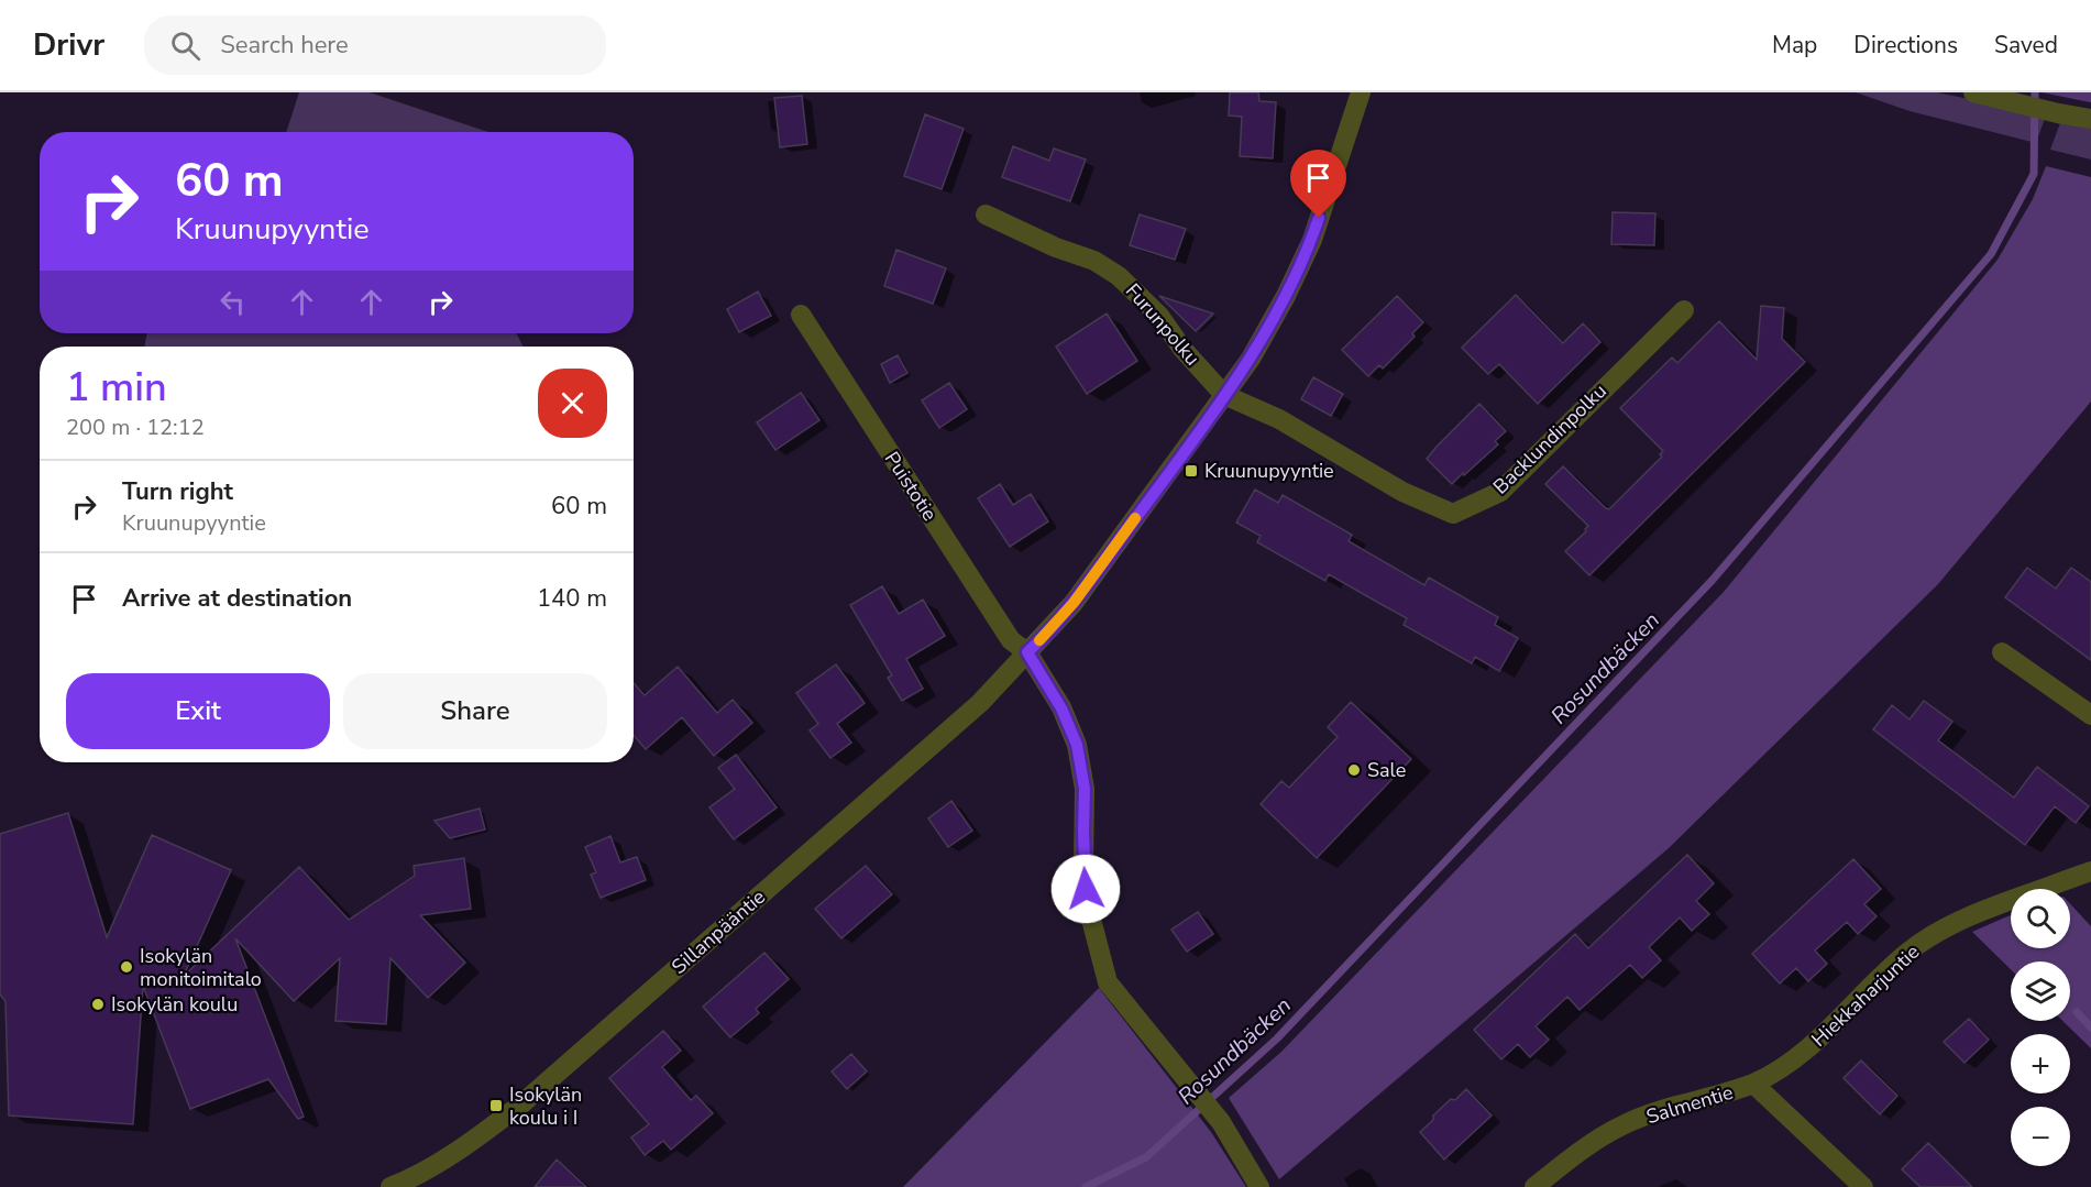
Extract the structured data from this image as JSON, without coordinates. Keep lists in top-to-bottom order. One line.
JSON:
{"streets":{"street":["Furunpolku","Backlundinpolku","Puistotie","Sillanpääntie","Hiekkaharjuntie","Salmentie"]},"crossings":[["Furunpolku","Backlundinpolku"],["Puistotie","Sillanpääntie"],["Hiekkaharjuntie","Salmentie"]],"water":["Rosundbäcken"],"places":{"transit":["Kruunupyyntie","Isokylän koulu i I"],"other":["Sale","Isokylän monitoimitalo","Isokylän koulu"]},"page":{"header":"Drivr","search":"Search here","nav":["Map","Directions","Saved"],"turn":["60 m","Kruunupyyntie"],"heading":["1 min","200 m · 12:12"],"list":[{"name":"Turn right","note":"Kruunupyyntie","value":"60 m"},{"name":"Arrive at destination","value":"140 m"}],"buttons":["Exit","Share"],"map_buttons":["+","−"]}}
